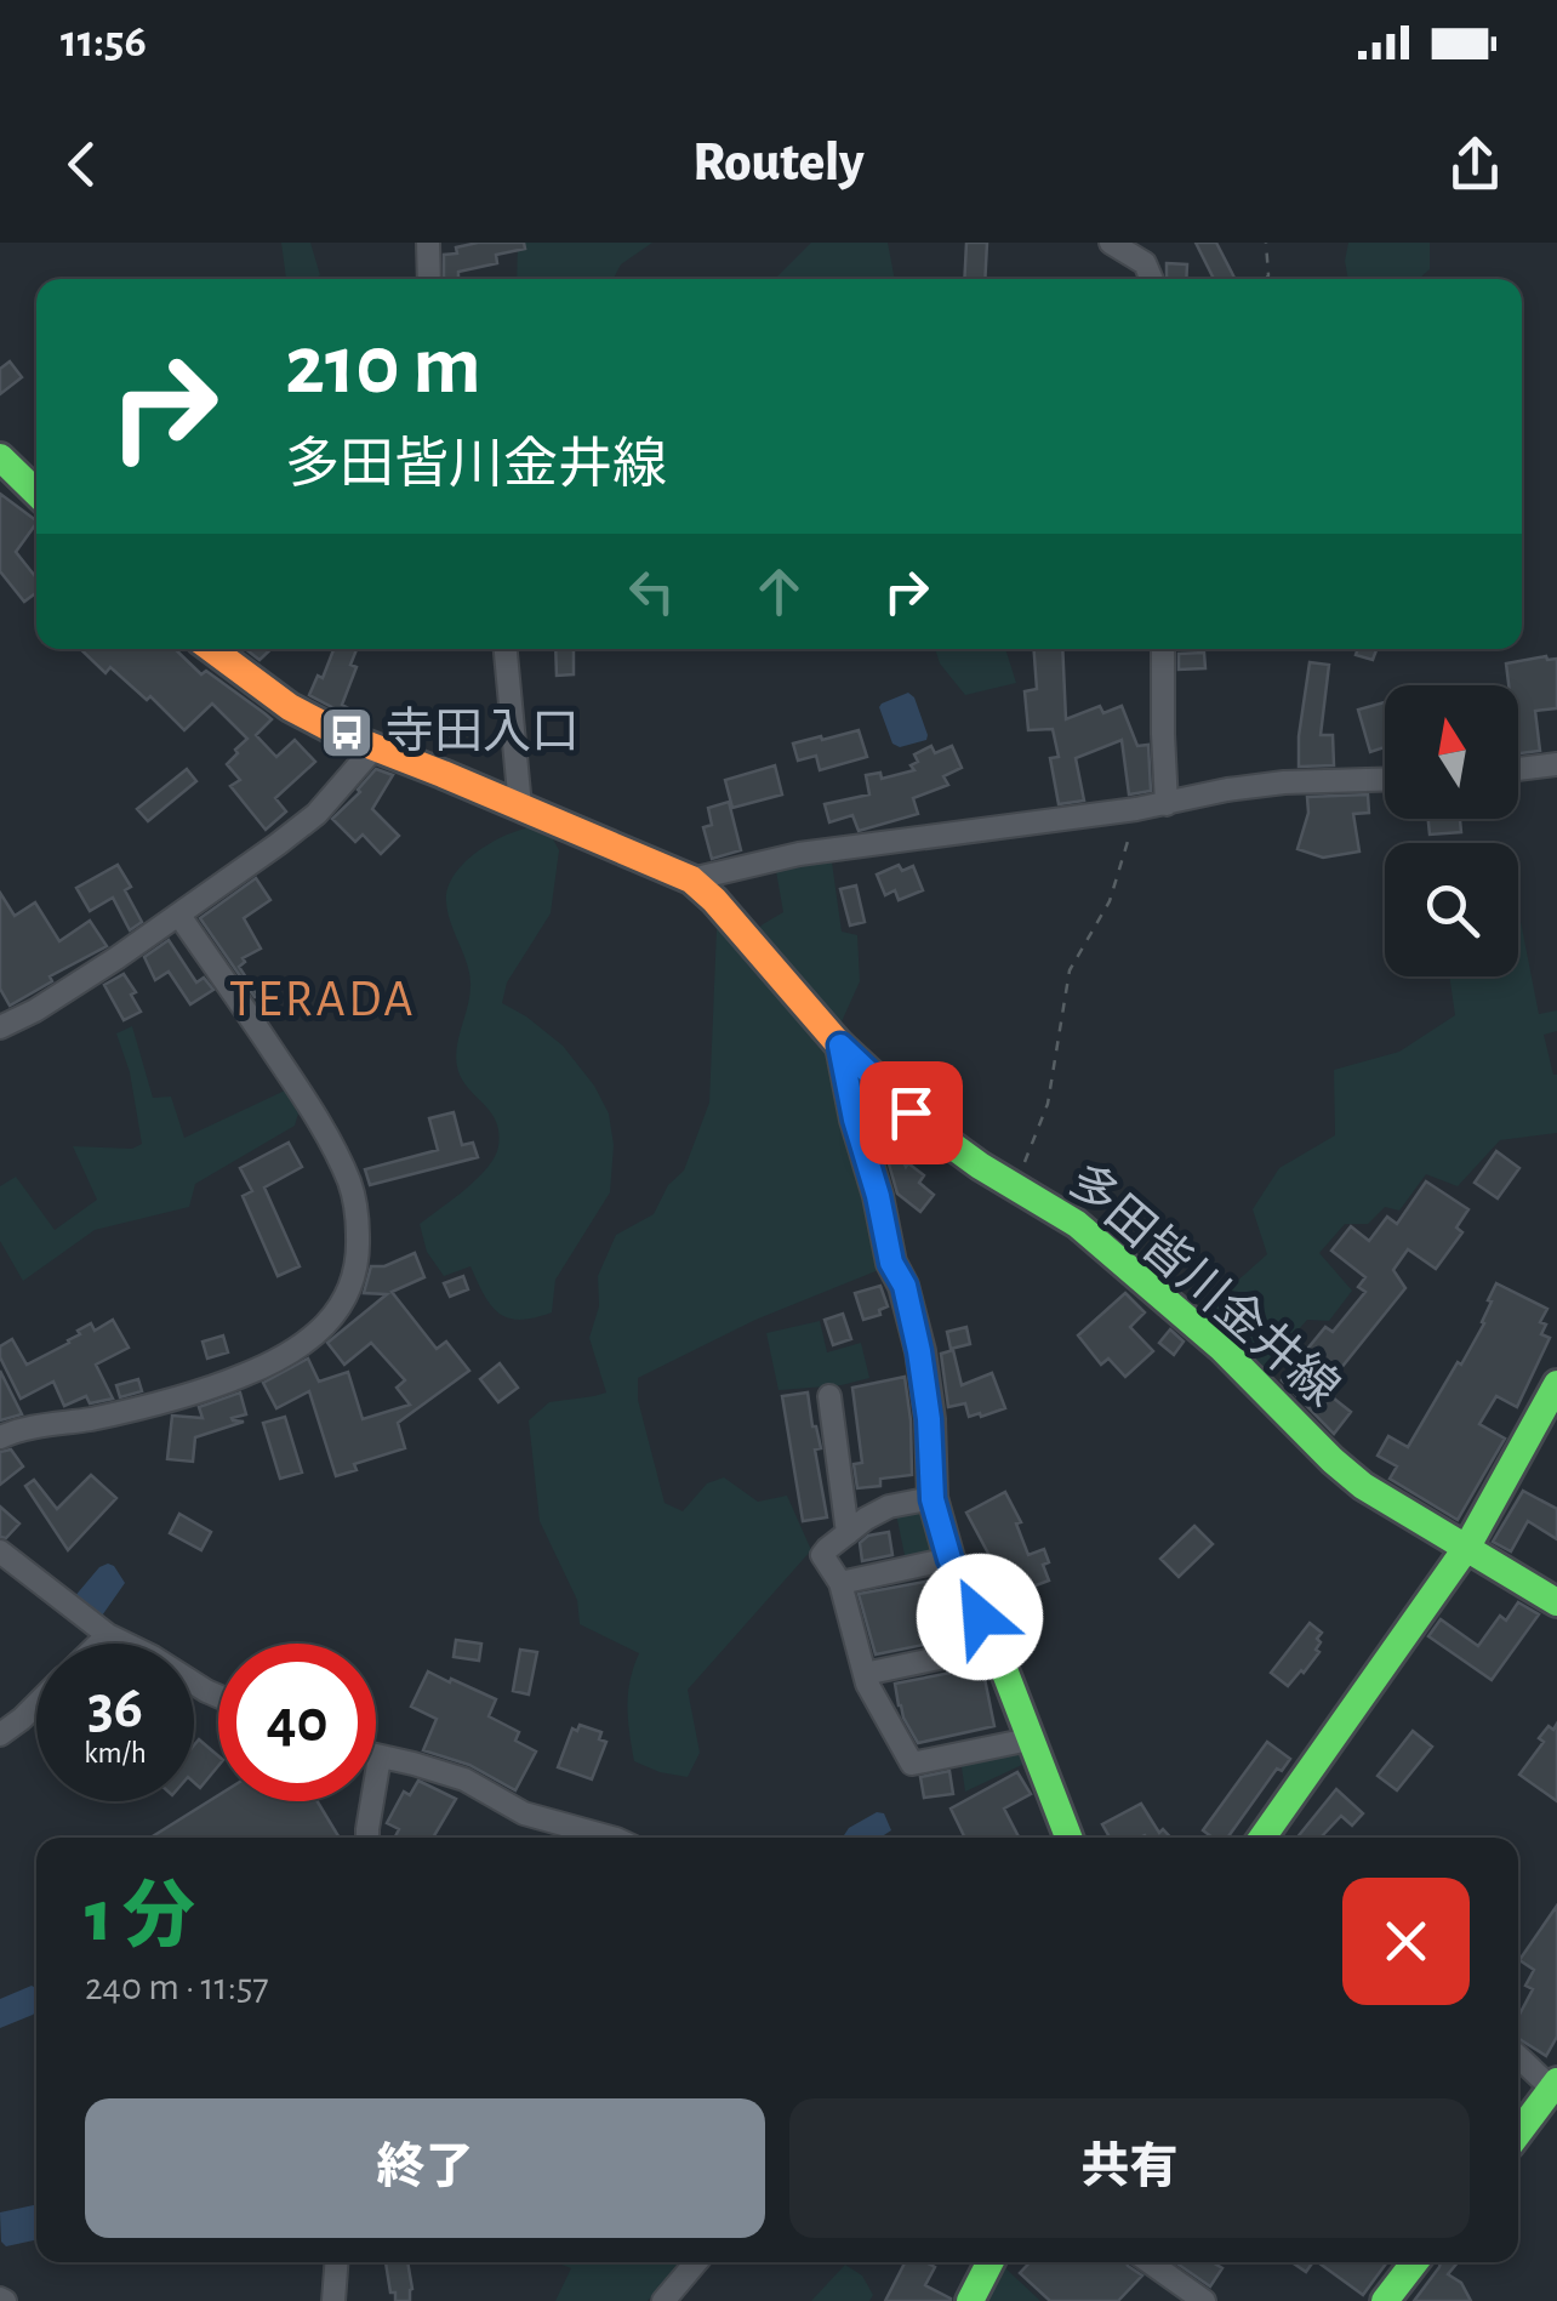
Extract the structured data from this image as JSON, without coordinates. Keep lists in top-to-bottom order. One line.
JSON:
{"streets":{"main road":["多田皆川金井線"]},"districts":["TERADA"],"places":{"bus stop":["寺田入口"]},"north":"top","page":{"status":"11:56","header":"Routely","turn":["210 m","多田皆川金井線"],"speed":"36 km/h","limit":"40","heading":["1 分","240 m · 11:57"],"buttons":["終了","共有"]}}
